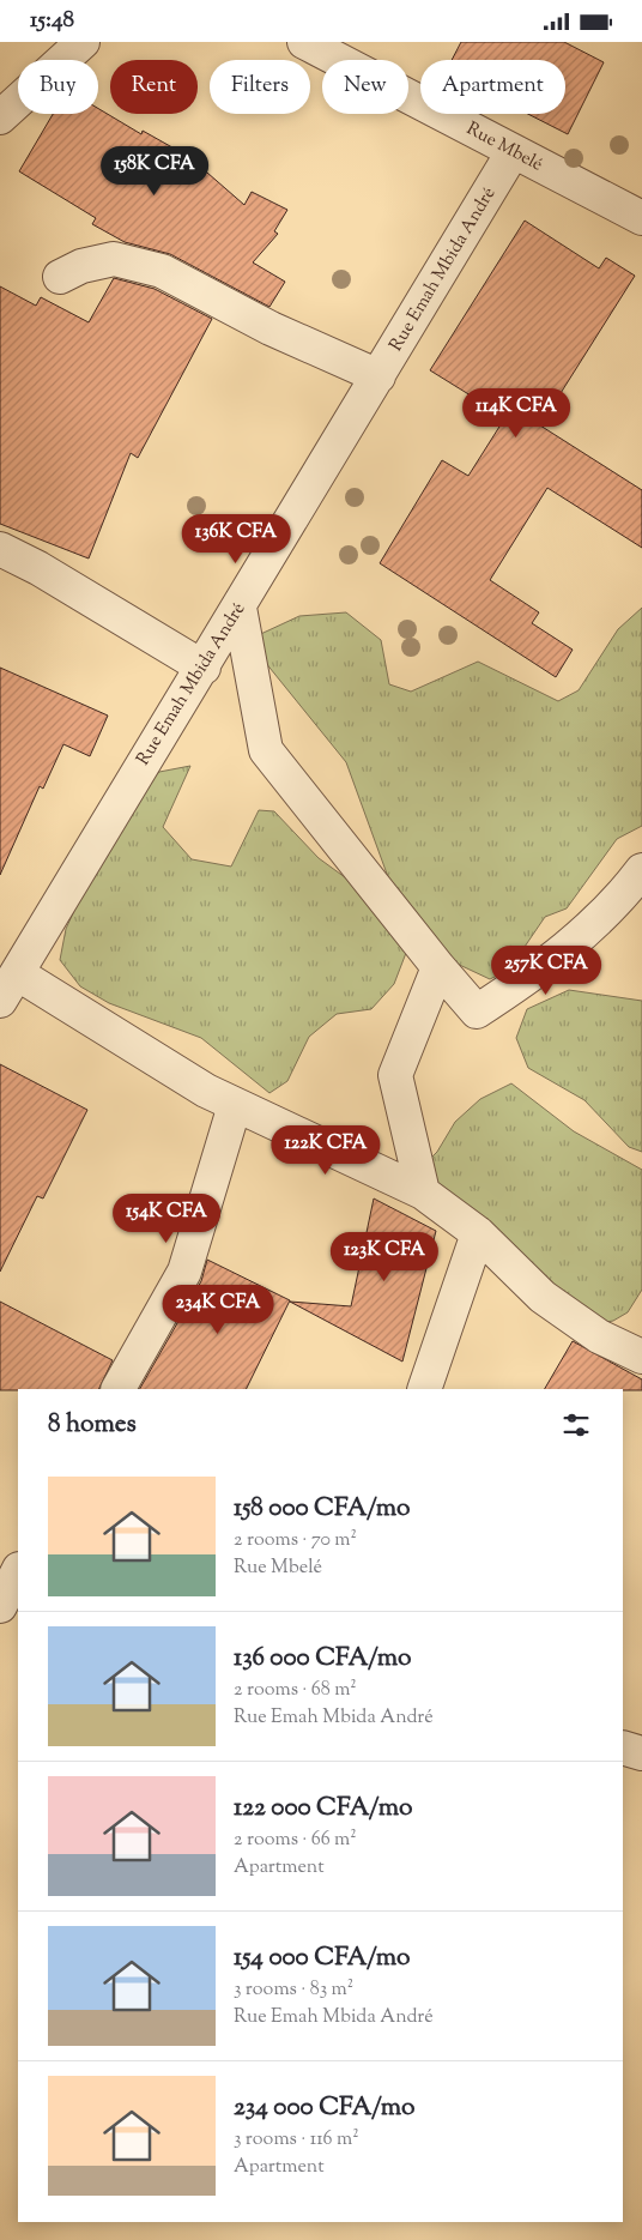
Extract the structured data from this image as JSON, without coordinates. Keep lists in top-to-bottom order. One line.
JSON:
{"streets":{"street":["Rue Mbelé","Rue Emah Mbida André"]},"crossings":[["Rue Mbelé","Rue Emah Mbida André"]],"page":{"status":"15:48","chip":["Buy","Rent","Filters","New","Apartment"],"price":["158K CFA","114K CFA","136K CFA","257K CFA","122K CFA","154K CFA","123K CFA","234K CFA"],"heading":"8 homes","list":[{"name":"158 000 CFA/mo","note":"2 rooms · 70 m² · Rue Mbelé"},{"name":"136 000 CFA/mo","note":"2 rooms · 68 m² · Rue Emah Mbida André"},{"name":"122 000 CFA/mo","note":"2 rooms · 66 m² · Apartment"},{"name":"154 000 CFA/mo","note":"3 rooms · 83 m² · Rue Emah Mbida André"},{"name":"234 000 CFA/mo","note":"3 rooms · 116 m² · Apartment"}]}}
